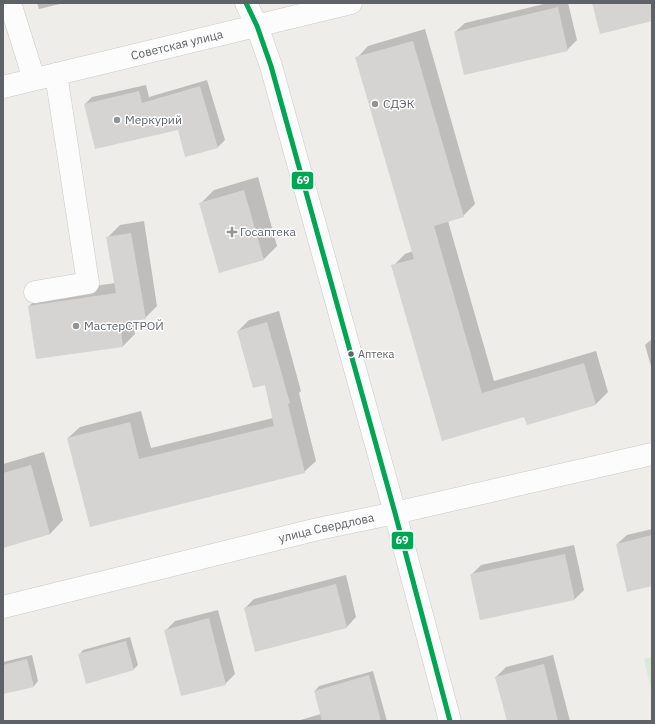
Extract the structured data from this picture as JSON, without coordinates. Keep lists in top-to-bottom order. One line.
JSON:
{"streets":{"street":["Советская улица","улица Свердлова"]},"places":{"other":["СДЭК","Меркурий","МастерСТРОЙ","Аптека"],"health":["Госаптека"]},"lines":["transit line 69"]}
